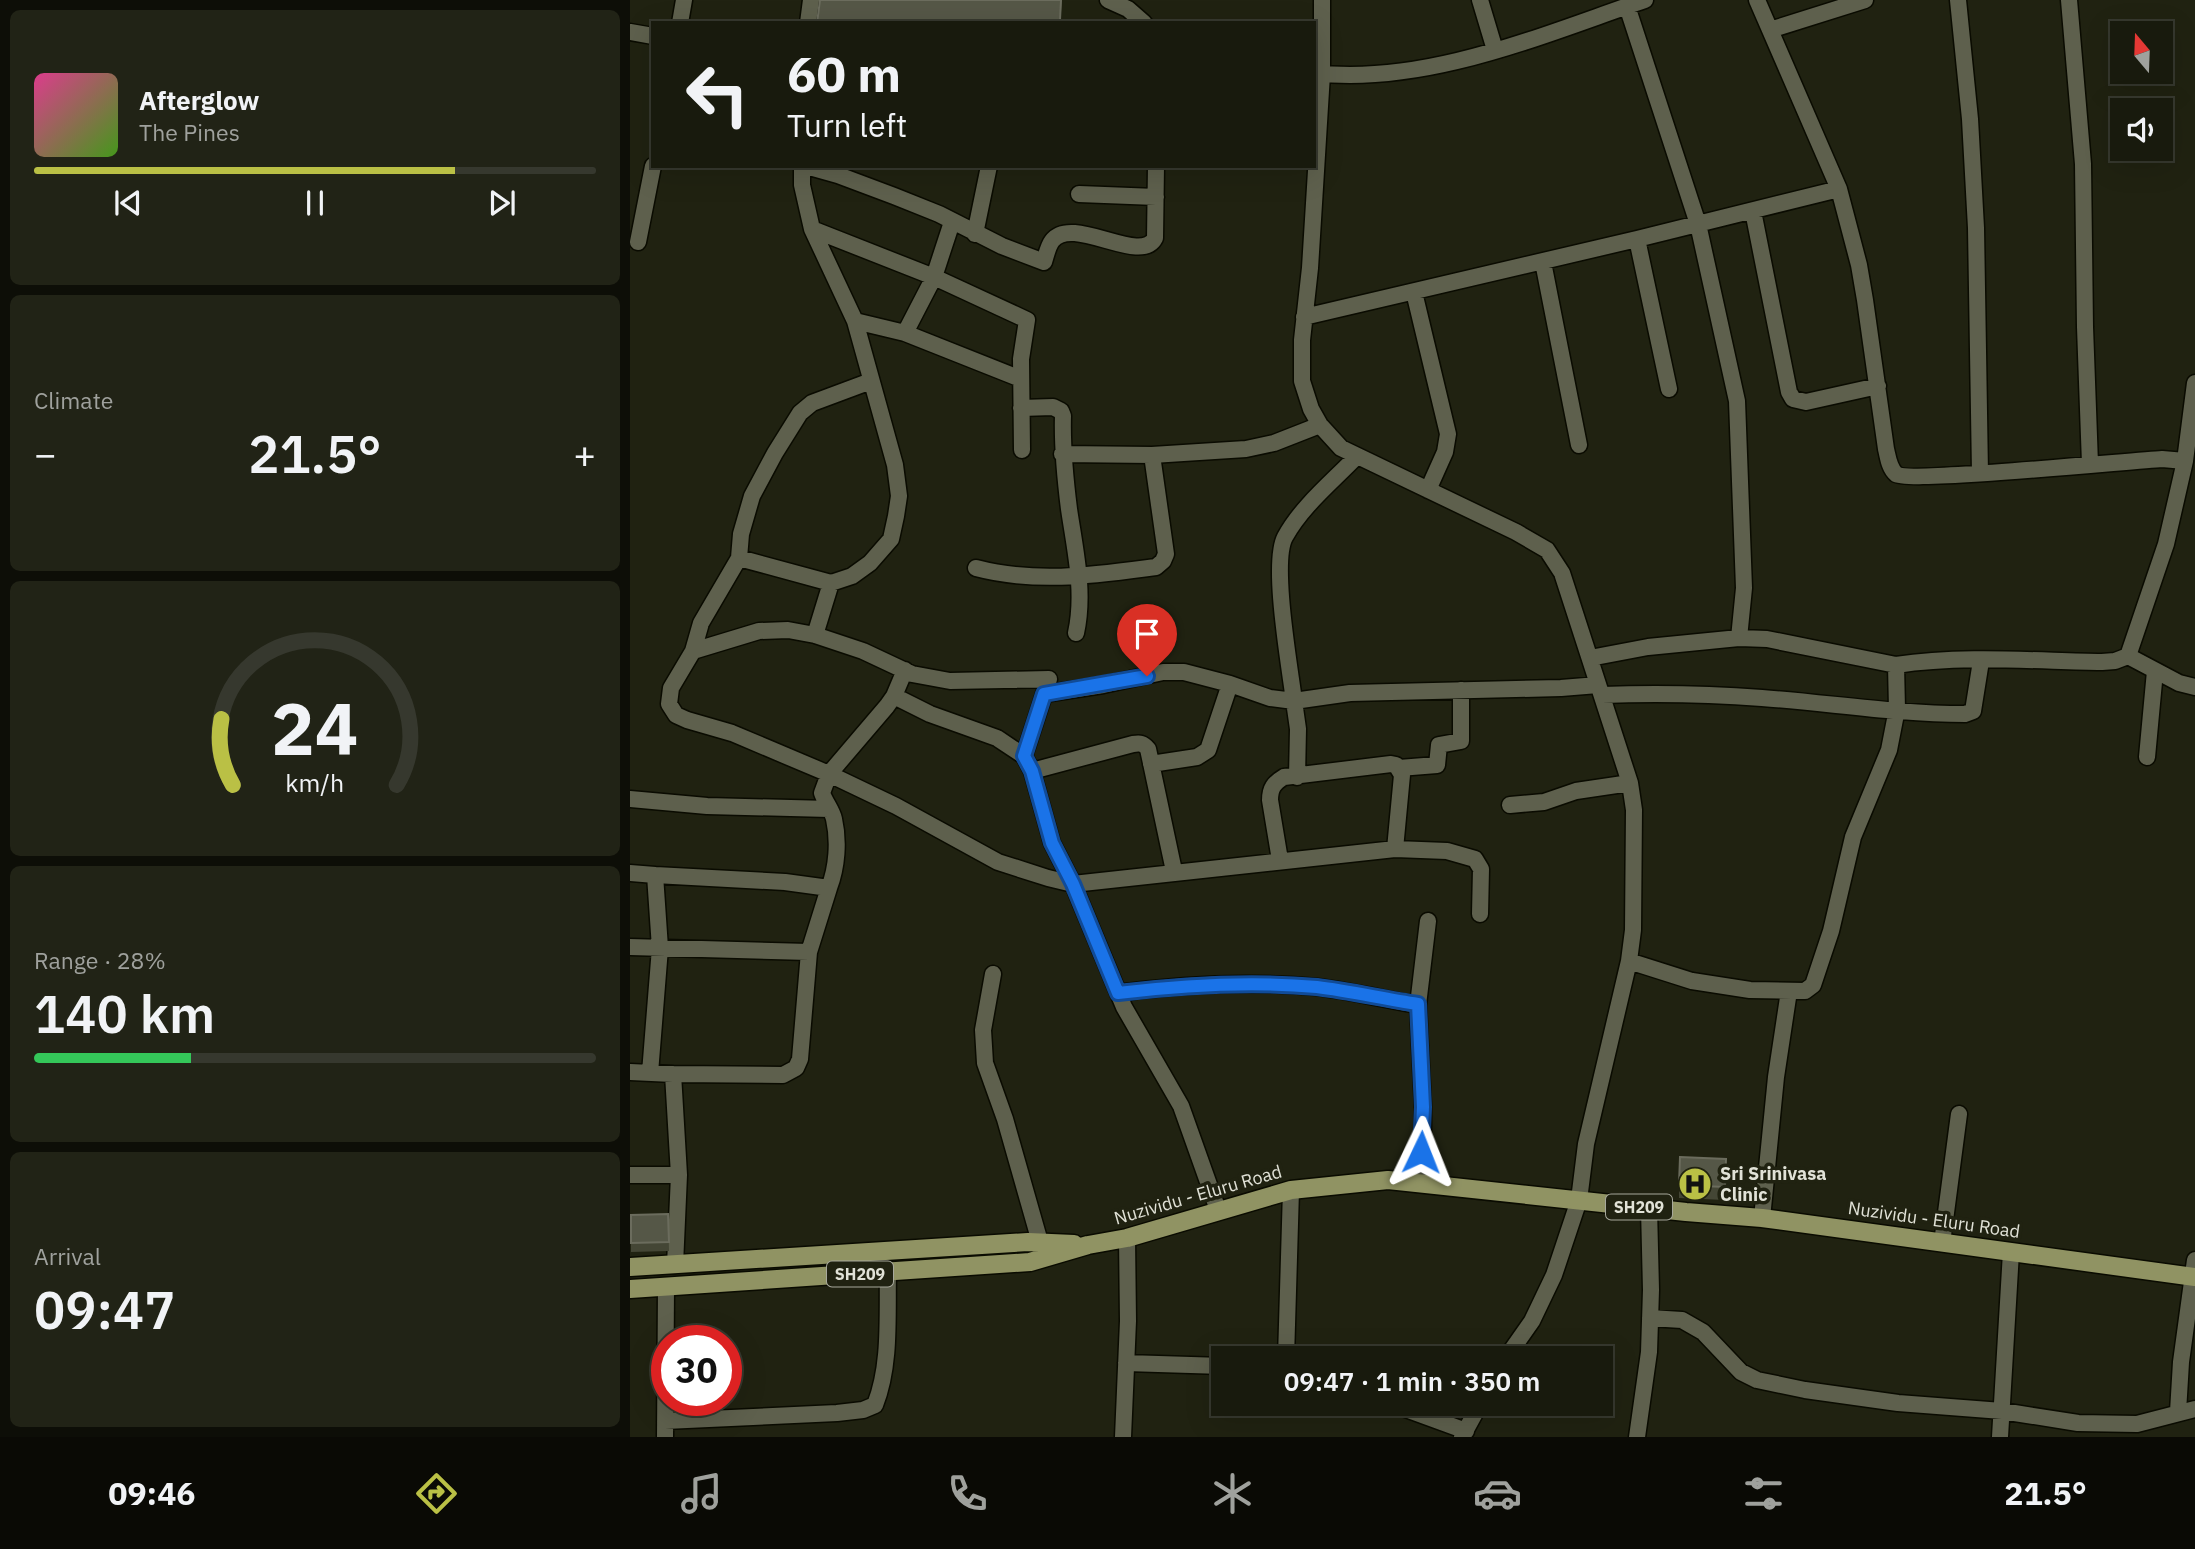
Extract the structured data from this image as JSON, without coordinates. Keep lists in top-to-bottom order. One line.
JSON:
{"streets":{"main road":["Nuzividu - Eluru Road","SH209"]},"places":{"hospital":["Sri Srinivasa Clinic"]},"north":"top","page":{"turn":["60 m","Turn left"],"song":["Afterglow","The Pines"],"tile":["Climate",["Range · 28%","140 km"],["Arrival","09:47"]],"heat":["−","21.5°","+"],"limit":"30","trip":"09:47 · 1 min · 350 m","tabs":["09:46","21.5°"],"gauge":["24","km/h"]}}
